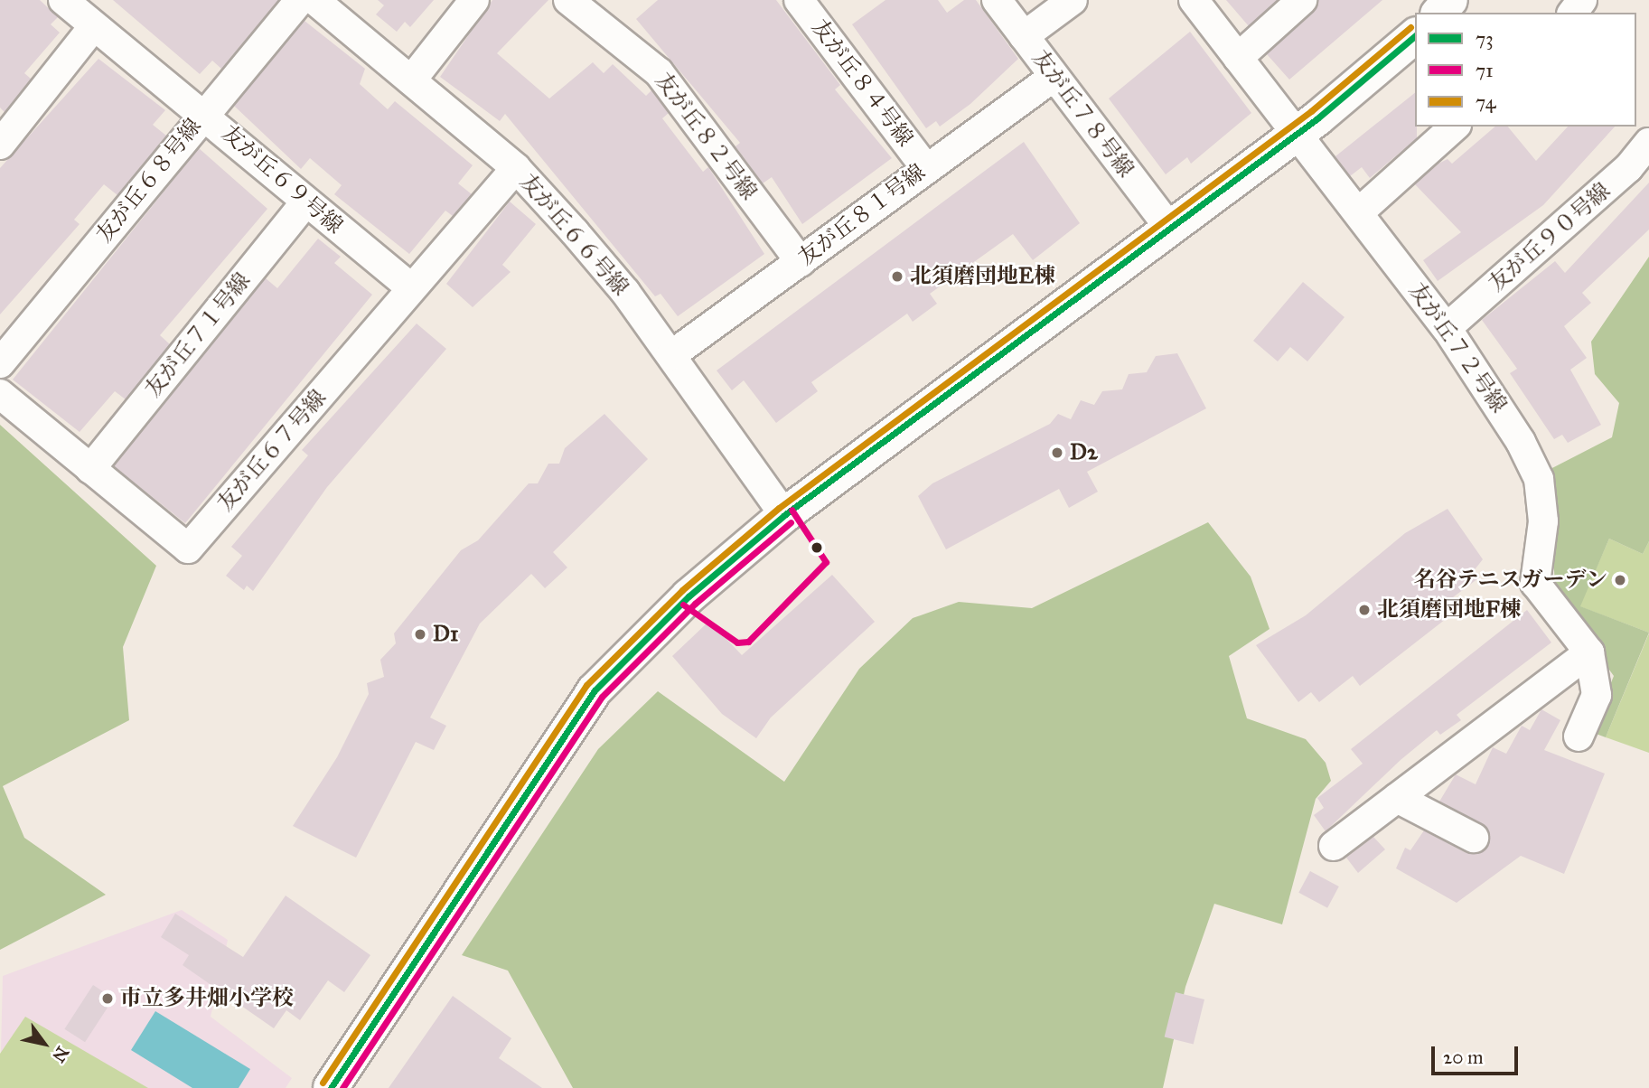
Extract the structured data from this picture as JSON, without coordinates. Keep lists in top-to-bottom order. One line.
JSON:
{"streets":{"street":["友が丘８４号線","友が丘７８号線","友が丘８２号線","友が丘６９号線","友が丘６８号線","友が丘８１号線","友が丘６６号線","友が丘９０号線","友が丘７１号線","友が丘７２号線","友が丘６７号線"]},"crossings":[["友が丘８４号線","友が丘８１号線"],["友が丘７８号線","友が丘８１号線"],["友が丘８２号線","友が丘８１号線"],["友が丘６９号線","友が丘６８号線"],["友が丘６９号線","友が丘７１号線"],["友が丘６９号線","友が丘６７号線"],["友が丘８１号線","友が丘６６号線"],["友が丘６６号線","友が丘６７号線"],["友が丘９０号線","友が丘７２号線"],["友が丘７１号線","友が丘６７号線"]],"places":["北須磨団地E棟","D2","名谷テニスガーデン","北須磨団地F棟","D1","市立多井畑小学校"],"lines":["transit line 74","transit line 73","transit line 71"],"legend":["73","71","74"],"scale_bar":"20 m","north":"bottom right"}
